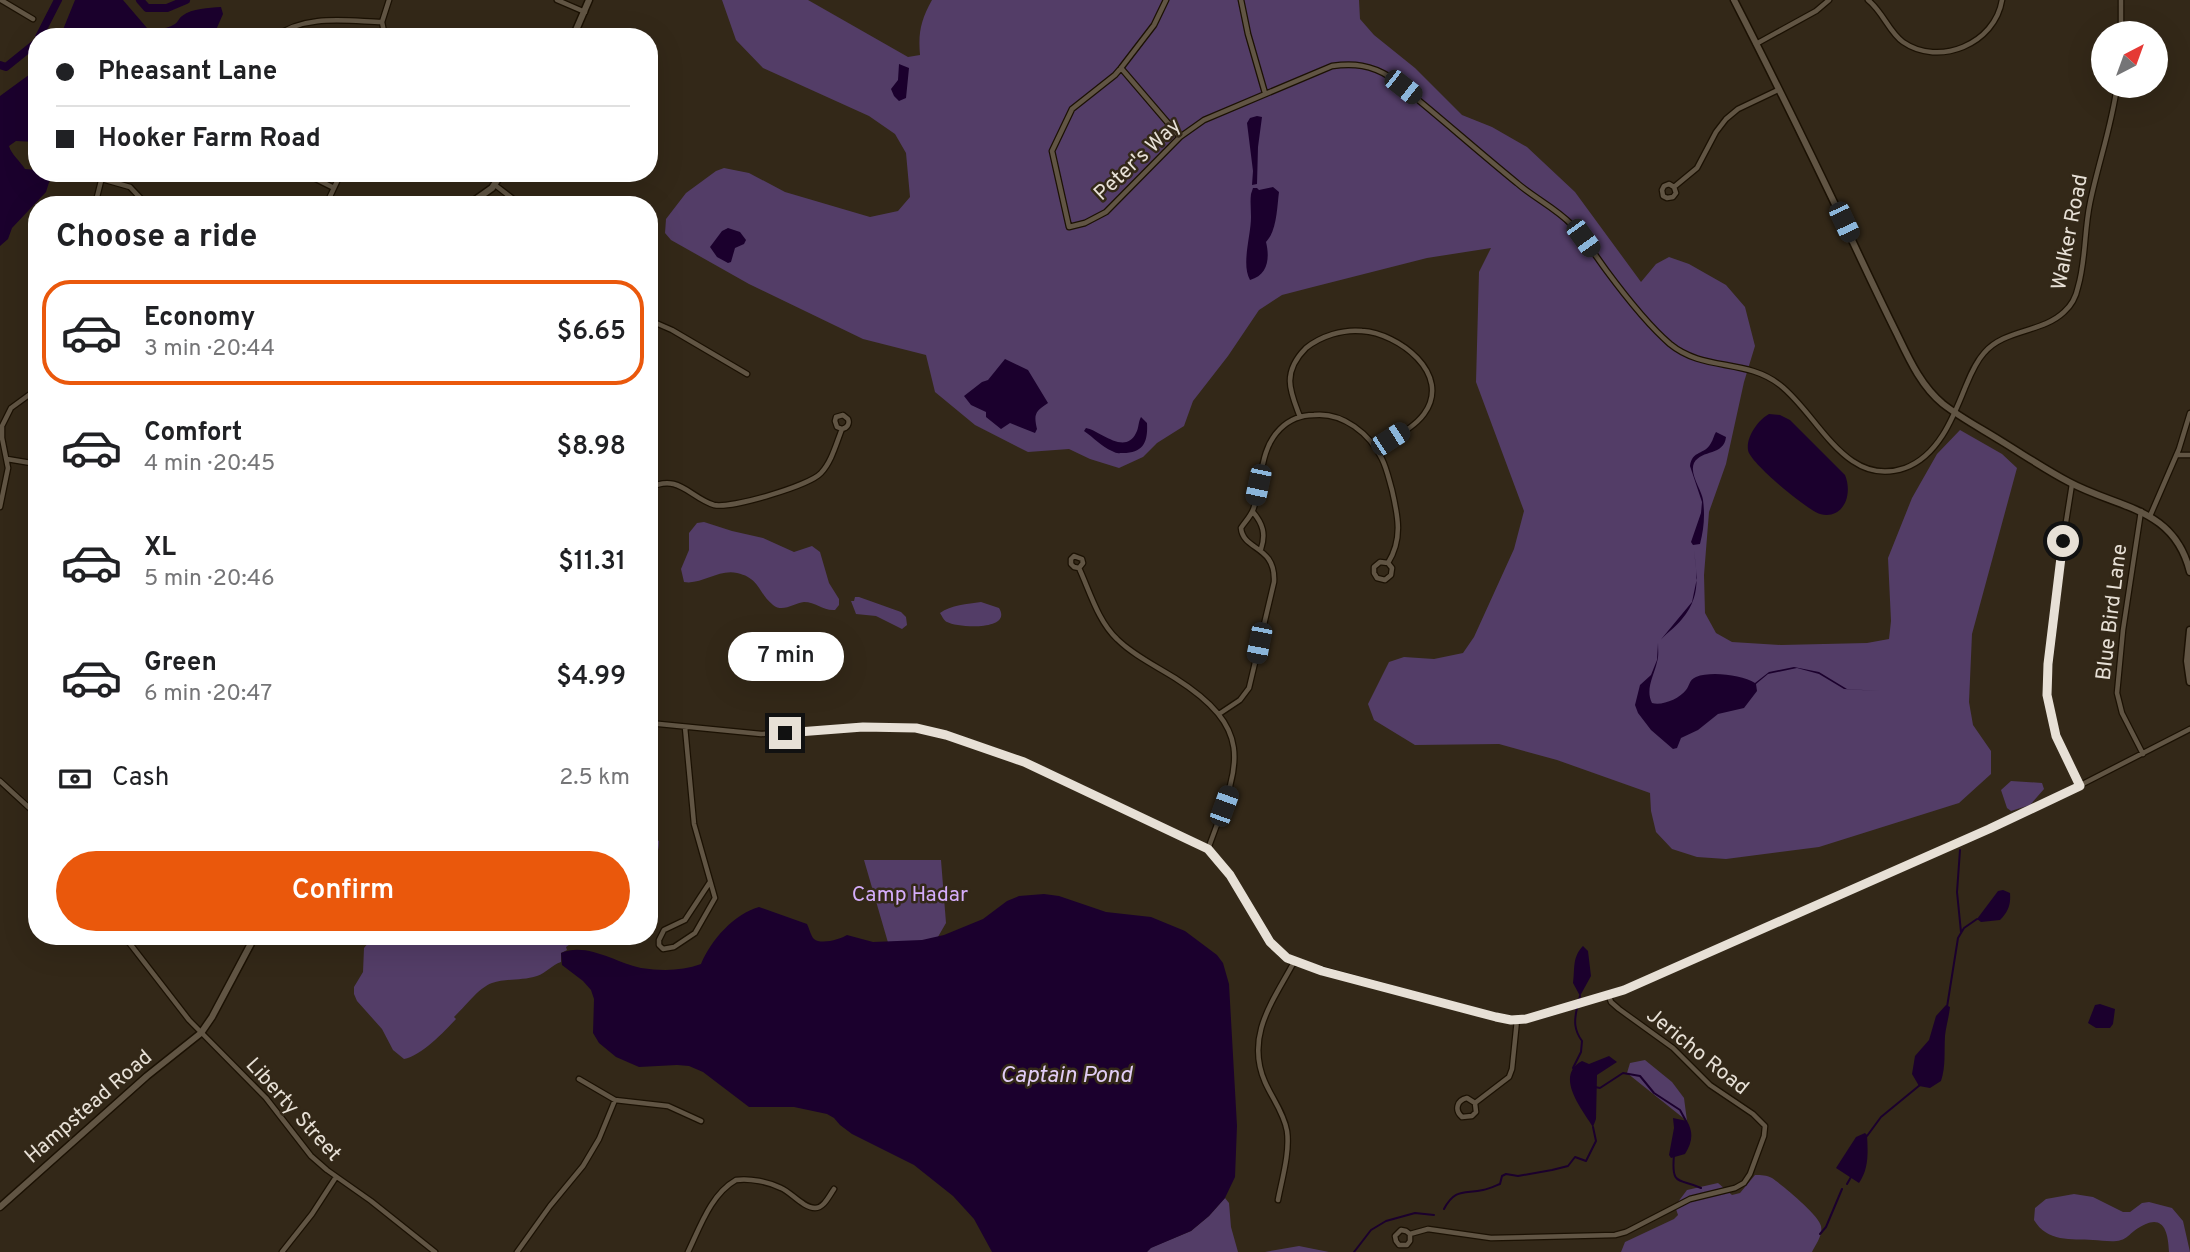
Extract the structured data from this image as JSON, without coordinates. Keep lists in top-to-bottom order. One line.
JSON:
{"streets":{"street":["Peter's Way","Walker Road","Blue Bird Lane","Jericho Road","Hampstead Road","Liberty Street"]},"crossings":[["Peter's Way","Walker Road"],["Hampstead Road","Liberty Street"]],"water":["Captain Pond"],"parks":["Camp Hadar"],"north":"top right","page":{"banner":["Pheasant Lane","Hooker Farm Road"],"heading":"Choose a ride","list":[{"name":"Economy","note":"3 min · 20:44","value":"$6.65"},{"name":"Comfort","note":"4 min · 20:45","value":"$8.98"},{"name":"XL","note":"5 min · 20:46","value":"$11.31"},{"name":"Green","note":"6 min · 20:47","value":"$4.99"}],"bubble":"7 min","pay":["Cash","2.5 km"],"buttons":"Confirm"}}
